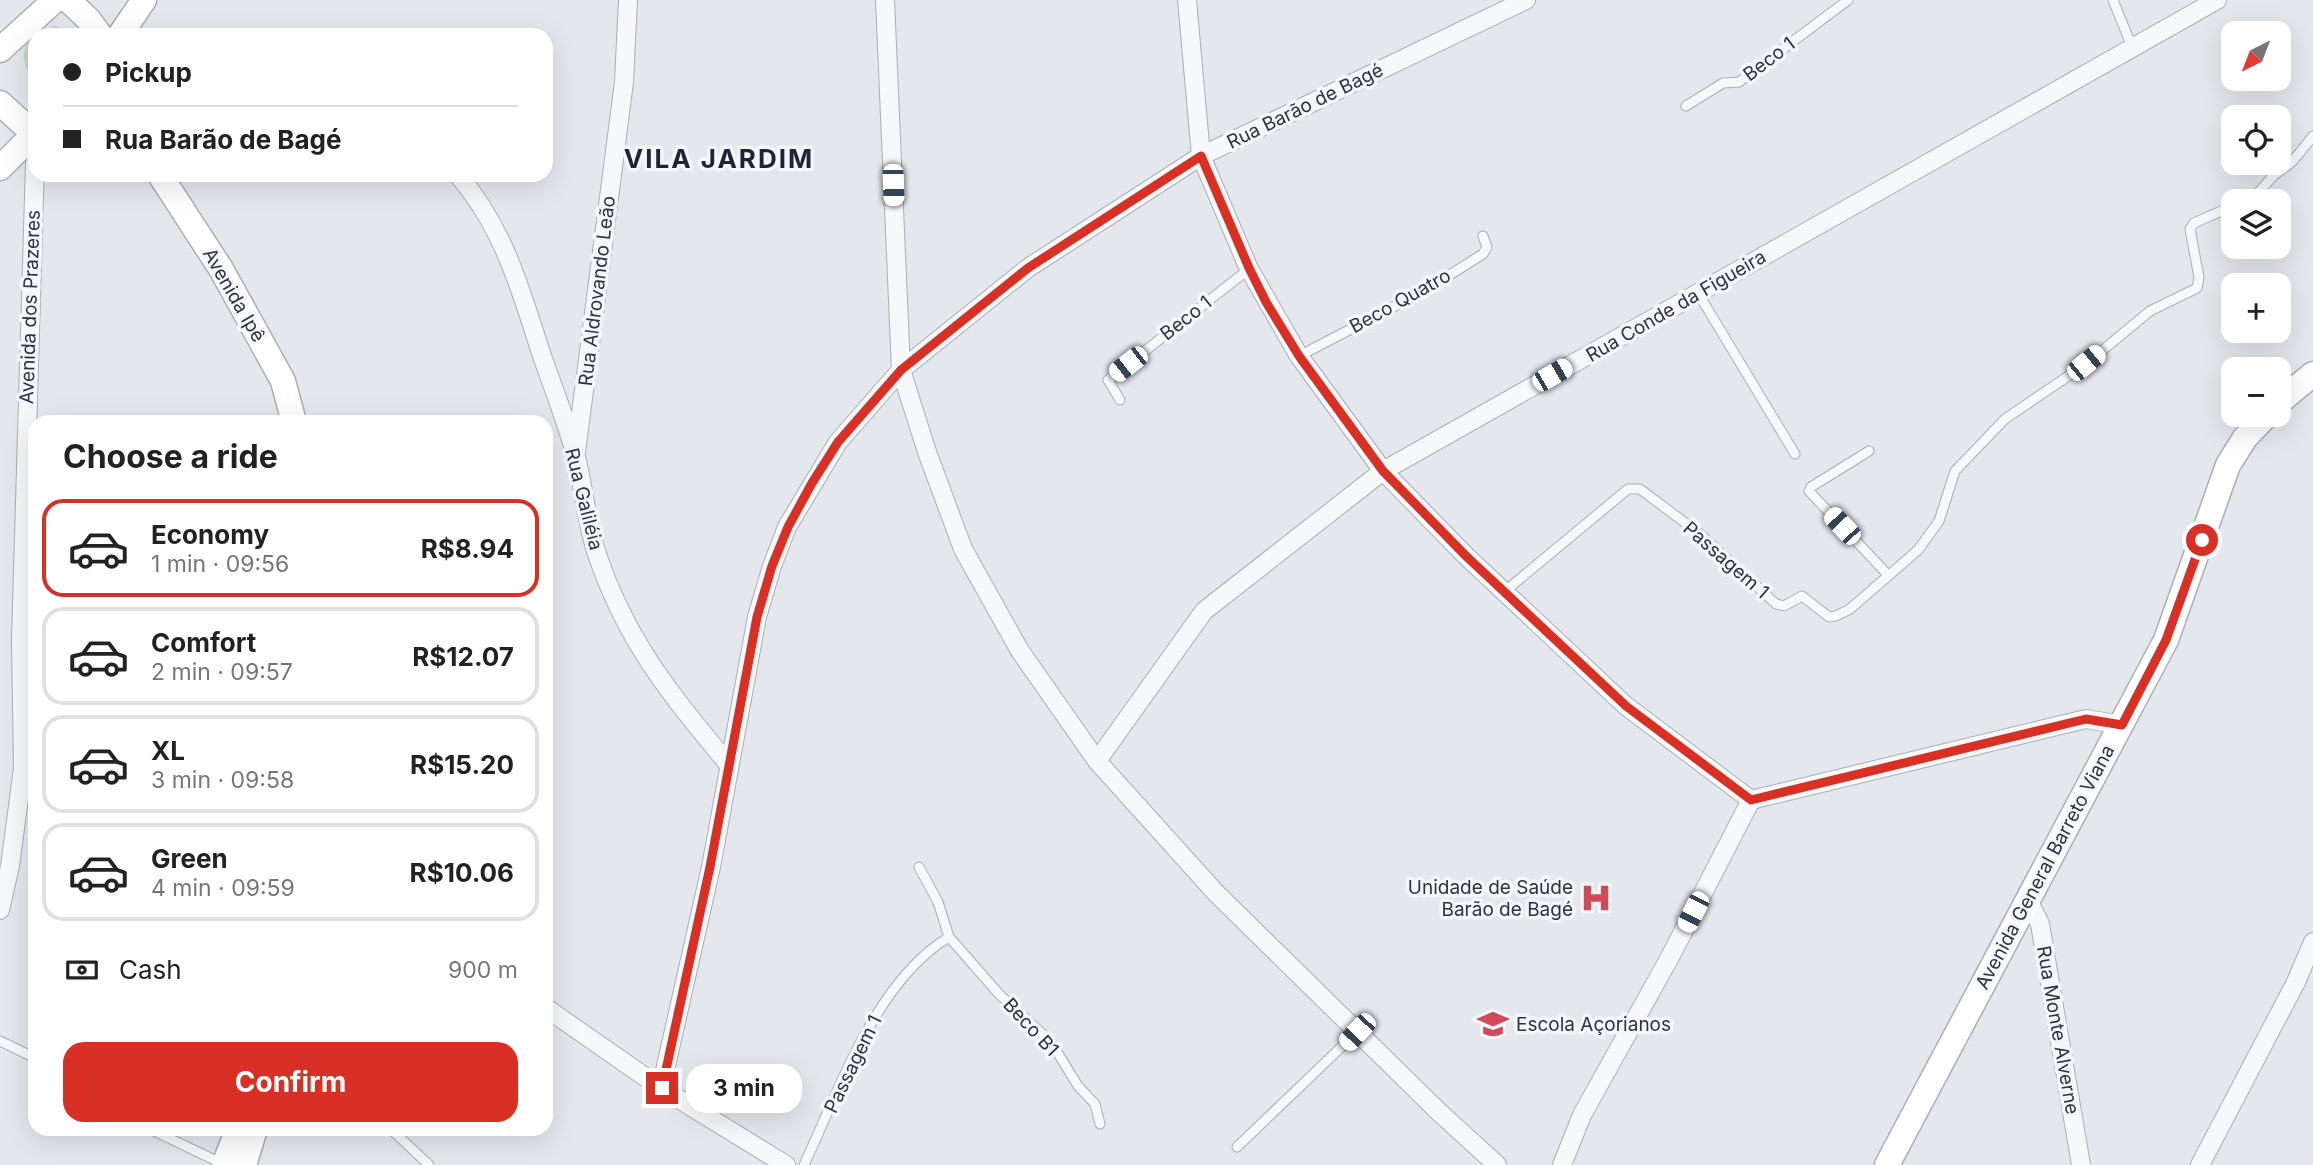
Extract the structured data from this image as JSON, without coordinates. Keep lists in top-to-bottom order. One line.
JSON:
{"streets":{"street":["Rua Barão de Bagé","Rua Aldrovando Leão","Avenida Ipê","Rua Conde da Figueira","Avenida dos Prazeres","Rua Galiléia","Avenida General Barreto Viana","Rua Monte Alverne"],"lane":["Beco 1","Beco Quatro","Passagem 1","Beco B1"]},"crossings":[["Rua Barão de Bagé","Rua Galiléia"],["Rua Aldrovando Leão","Rua Galiléia"],["Passagem 1","Beco B1"],["Avenida General Barreto Viana","Rua Monte Alverne"]],"districts":["VILA JARDIM"],"places":{"hospital":["Unidade de Saúde Barão de Bagé"],"school or university":["Escola Açorianos"]},"north":"bottom left","page":{"map_buttons":["+","−"],"banner":["Pickup","Rua Barão de Bagé"],"heading":"Choose a ride","list":[{"name":"Economy","note":"1 min · 09:56","value":"R$8.94"},{"name":"Comfort","note":"2 min · 09:57","value":"R$12.07"},{"name":"XL","note":"3 min · 09:58","value":"R$15.20"},{"name":"Green","note":"4 min · 09:59","value":"R$10.06"}],"pay":["Cash","900 m"],"buttons":"Confirm","bubble":"3 min"}}
